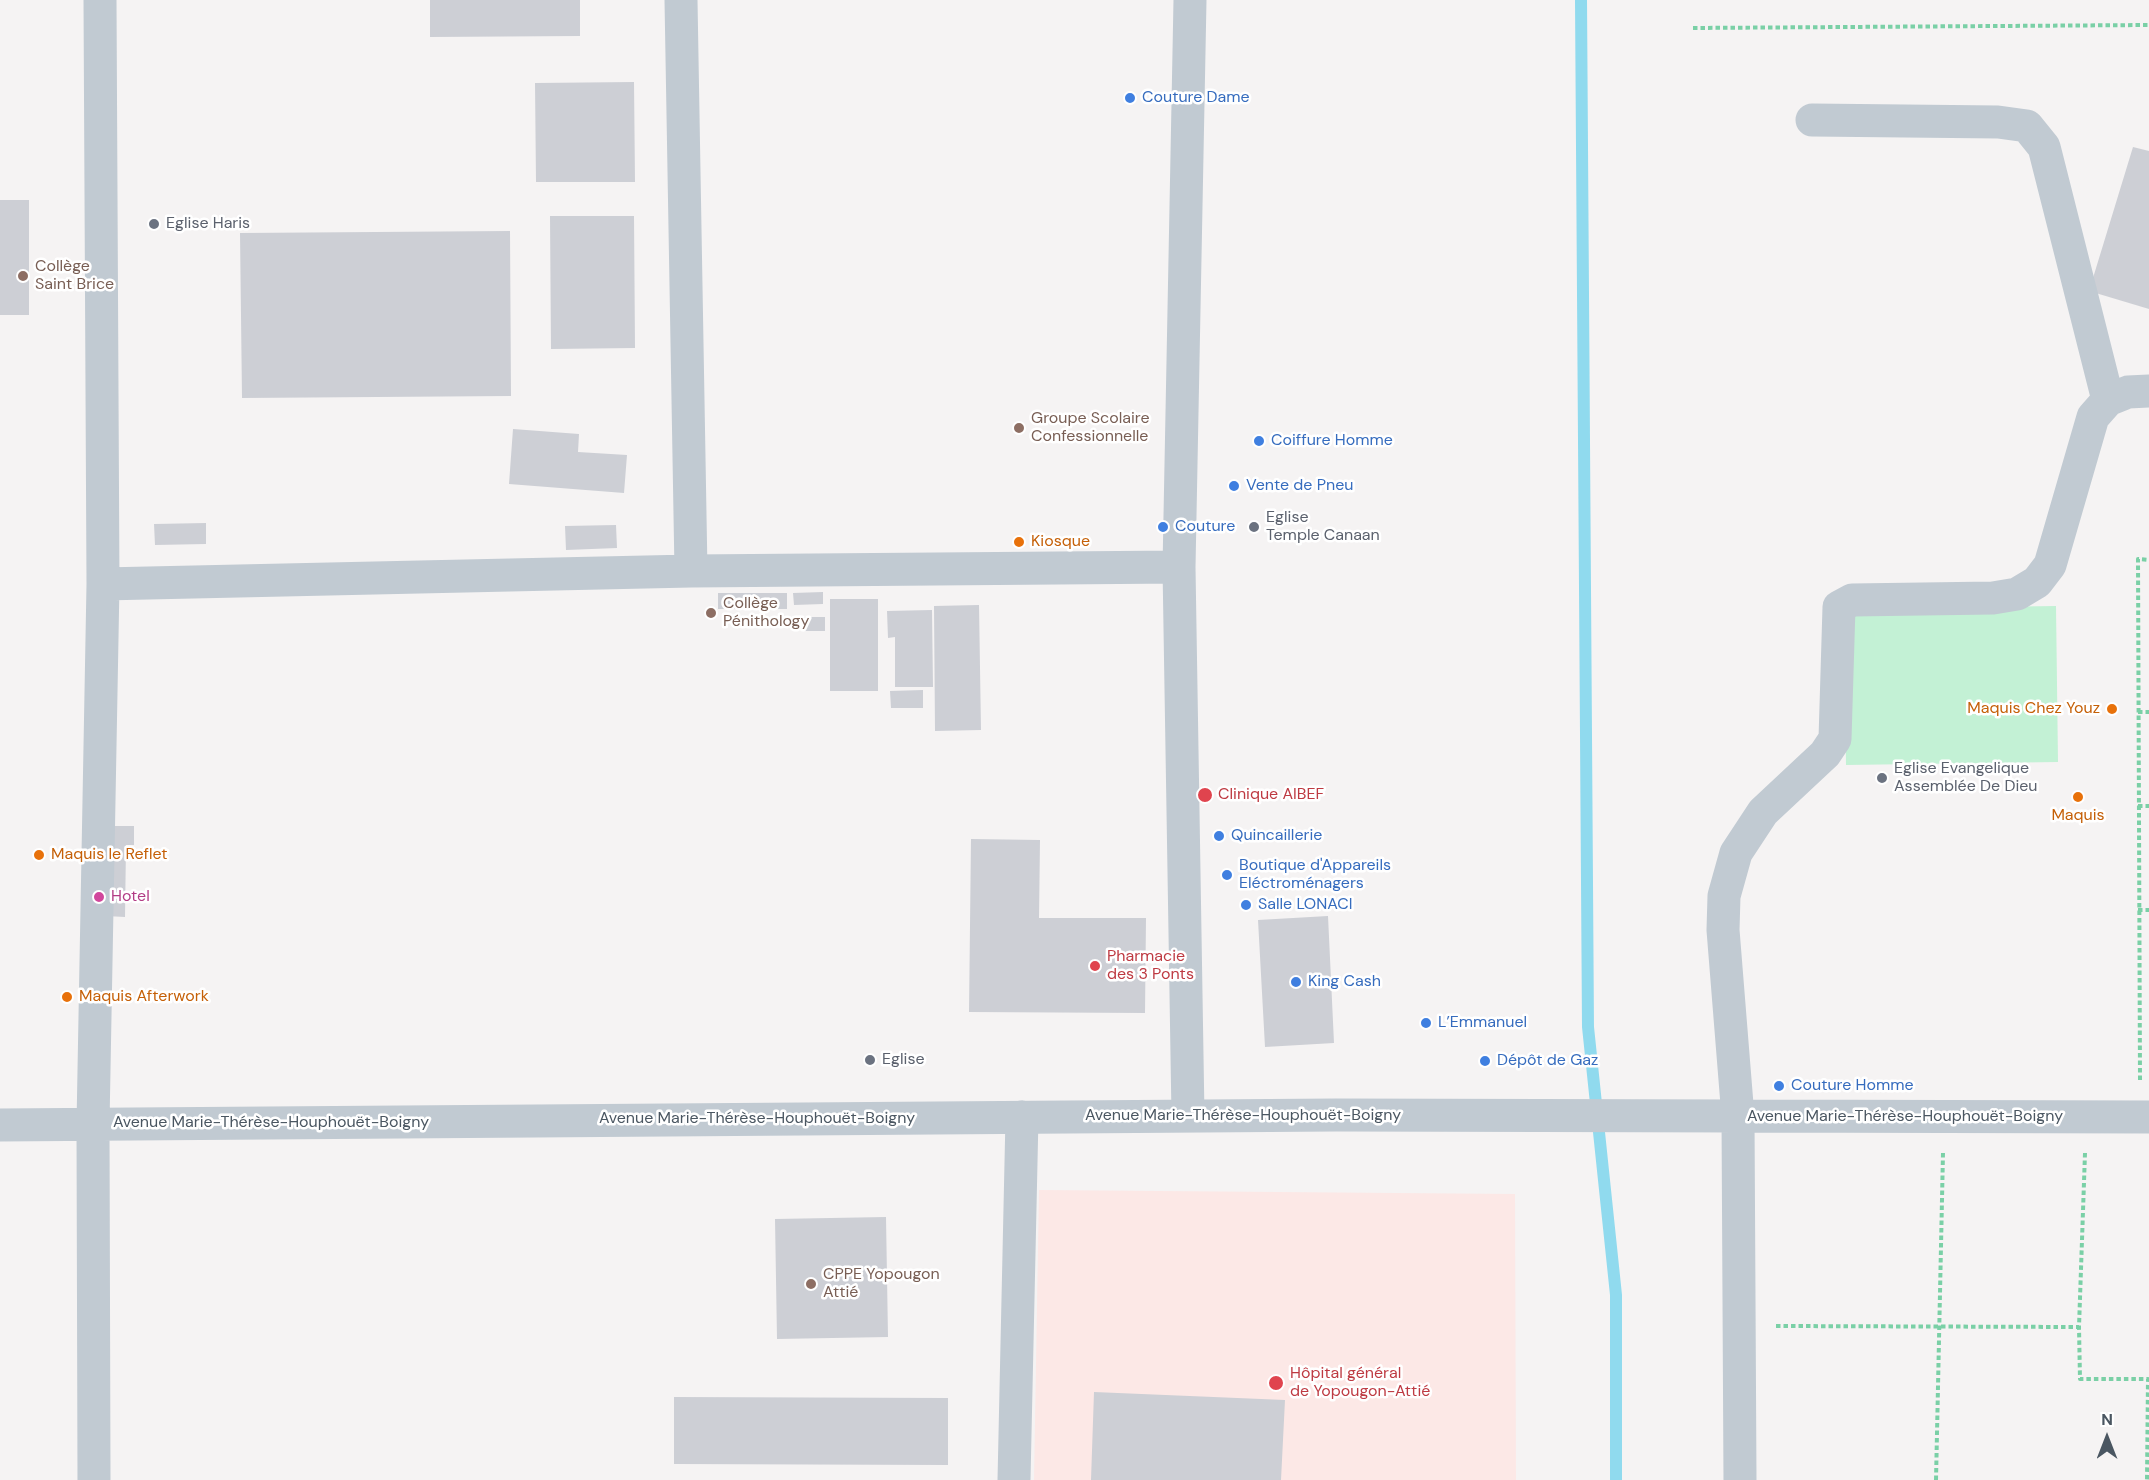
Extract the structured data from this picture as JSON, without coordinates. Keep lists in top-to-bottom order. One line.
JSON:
{"streets":{"street":["Avenue Marie-Thérèse-Houphouët-Boigny"]},"places":["Couture Dame","Eglise Haris","Collège Saint Brice","Groupe Scolaire Confessionnelle","Coiffure Homme","Vente de Pneu","Couture","Eglise Temple Canaan","Kiosque","Collège Pénithology","Maquis Chez Youz","Eglise Evangelique Assemblée De Dieu","Clinique AIBEF","Maquis","Quincaillerie","Maquis le Reflet","Boutique d'Appareils Eléctroménagers","Hotel","Salle LONACI","Pharmacie des 3 Ponts","King Cash","Maquis Afterwork","L’Emmanuel","Eglise","Dépôt de Gaz","Couture Homme","CPPE Yopougon Attié","Hôpital général de Yopougon-Attié"],"north":"top"}
